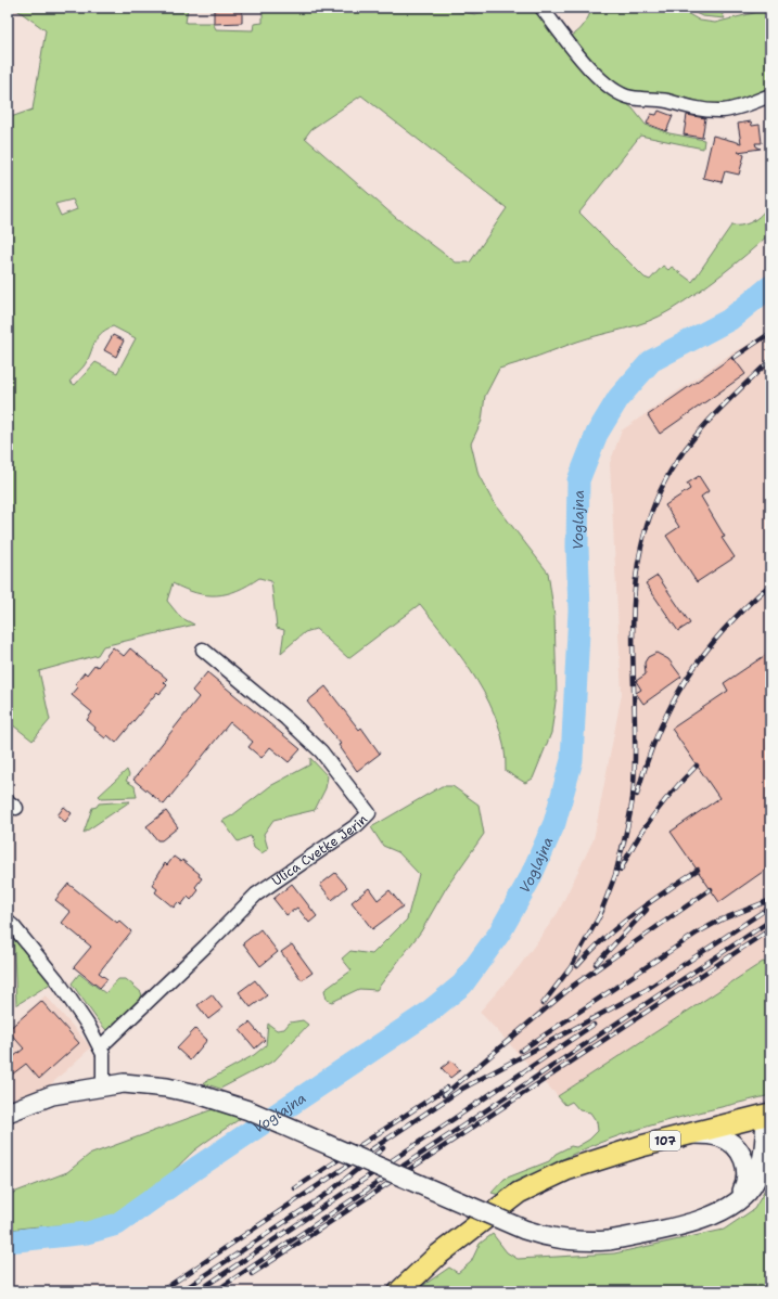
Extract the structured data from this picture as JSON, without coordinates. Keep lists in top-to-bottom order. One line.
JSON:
{"streets":{"main road":["107"],"street":["Ulica Cvetke Jerin"]},"water":["Voglajna"]}
